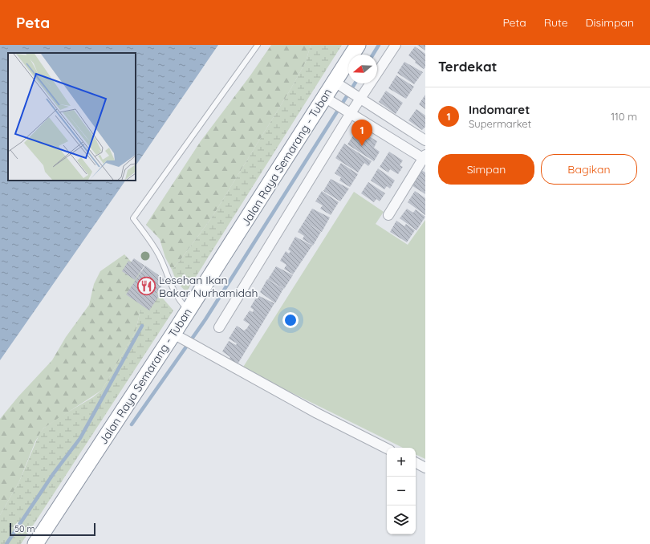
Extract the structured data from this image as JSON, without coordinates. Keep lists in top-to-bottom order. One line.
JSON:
{"streets":{"highway":["Jalan Raya Semarang - Tuban"]},"places":{"restaurant":["Lesehan Ikan Bakar Nurhamidah"]},"scale_bar":"50 m","north":"left","page":{"header":"Peta","nav":["Peta","Rute","Disimpan"],"heading":"Terdekat","list":[{"mark":"1","name":"Indomaret","note":"Supermarket","value":"110 m"}],"pins":"1","buttons":["Simpan","Bagikan"],"map_buttons":["+","−"],"scale":"50 m"}}
